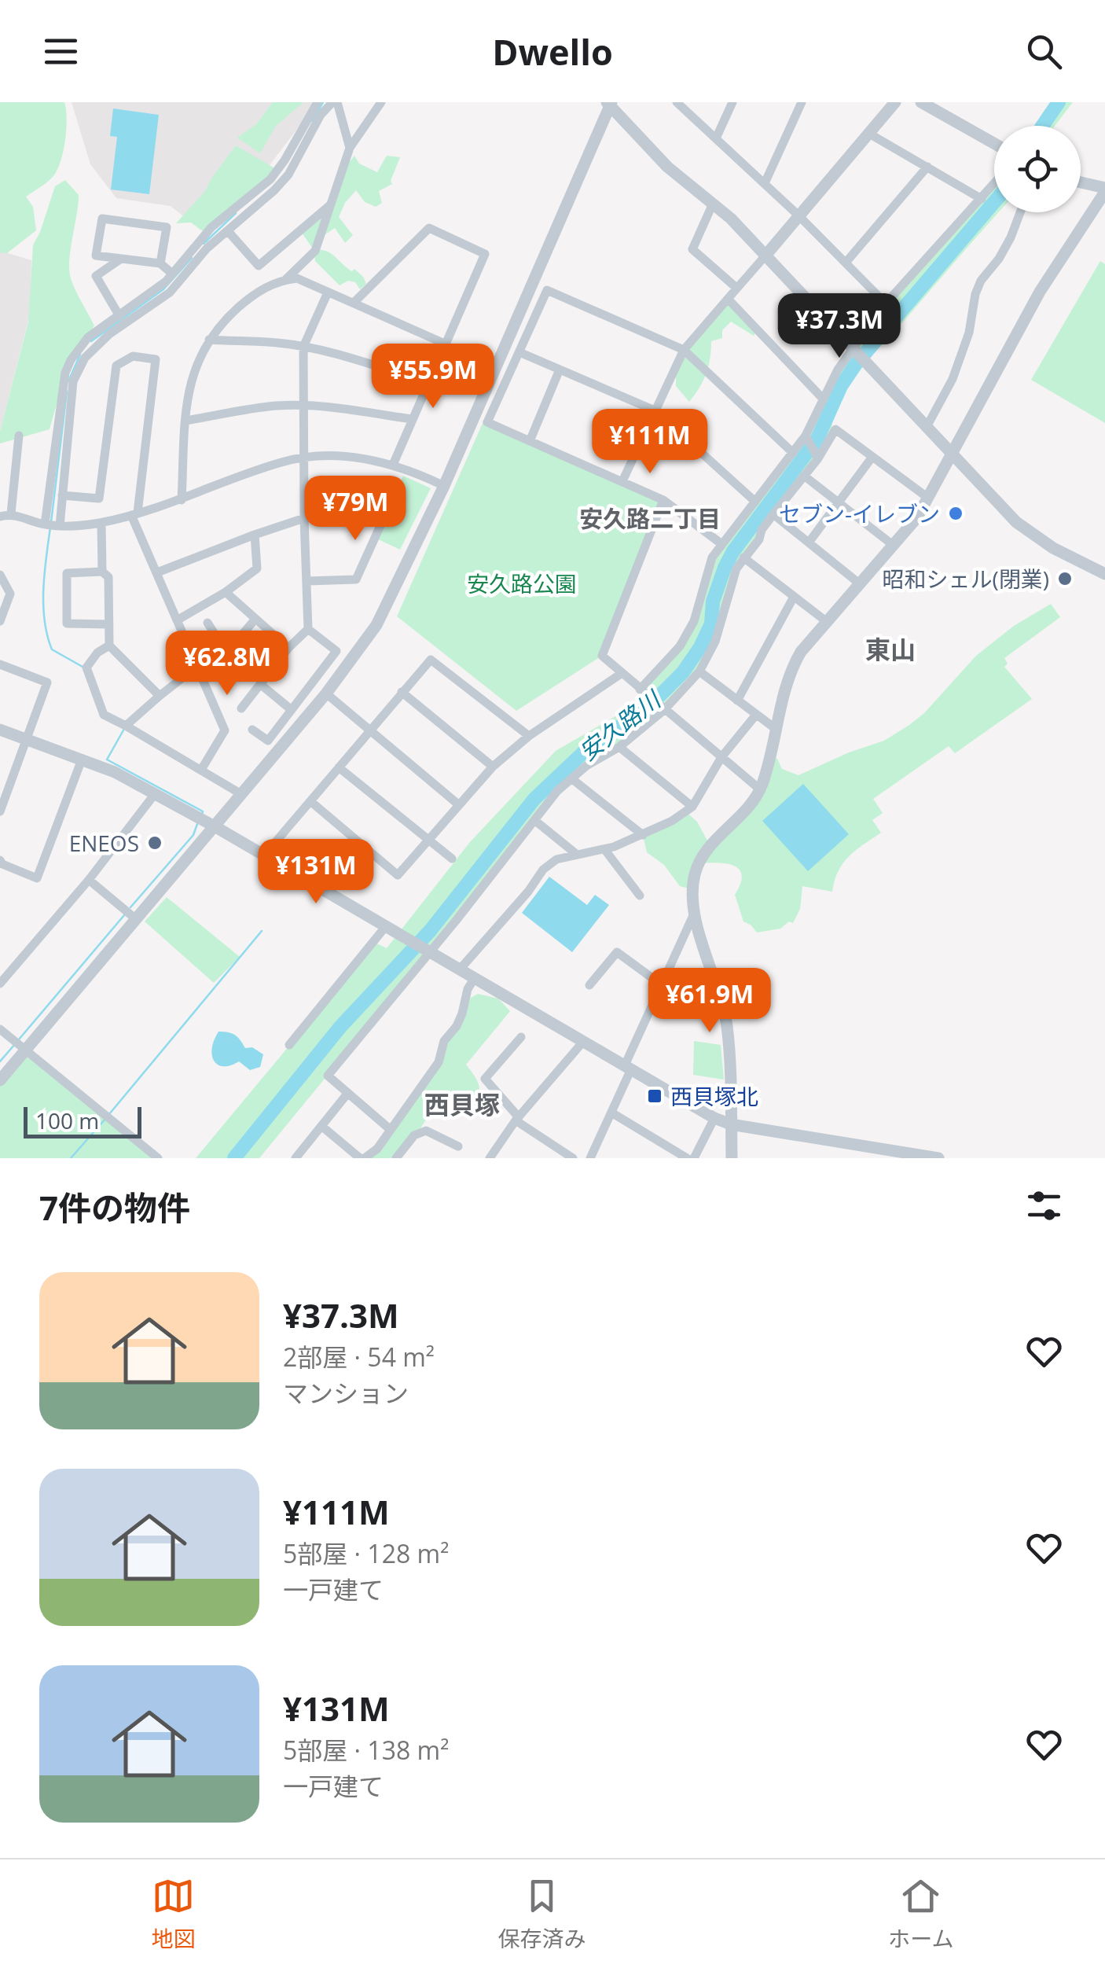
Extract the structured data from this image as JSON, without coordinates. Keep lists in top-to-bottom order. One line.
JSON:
{"districts":["安久路二丁目","東山","西貝塚"],"water":["安久路川"],"parks":["安久路公園"],"places":{"other":["セブン-イレブン","昭和シェル(閉業)","ENEOS"],"transit":["西貝塚北"]},"scale_bar":"100 m","page":{"header":"Dwello","price":["¥37.3M","¥55.9M","¥111M","¥79M","¥62.8M","¥131M","¥61.9M"],"scale":"100 m","heading":"7件の物件","list":[{"name":"¥37.3M","note":"2部屋 · 54 m² · マンション"},{"name":"¥111M","note":"5部屋 · 128 m² · 一戸建て"},{"name":"¥131M","note":"5部屋 · 138 m² · 一戸建て"}],"tabs":["地図","保存済み","ホーム"]}}
